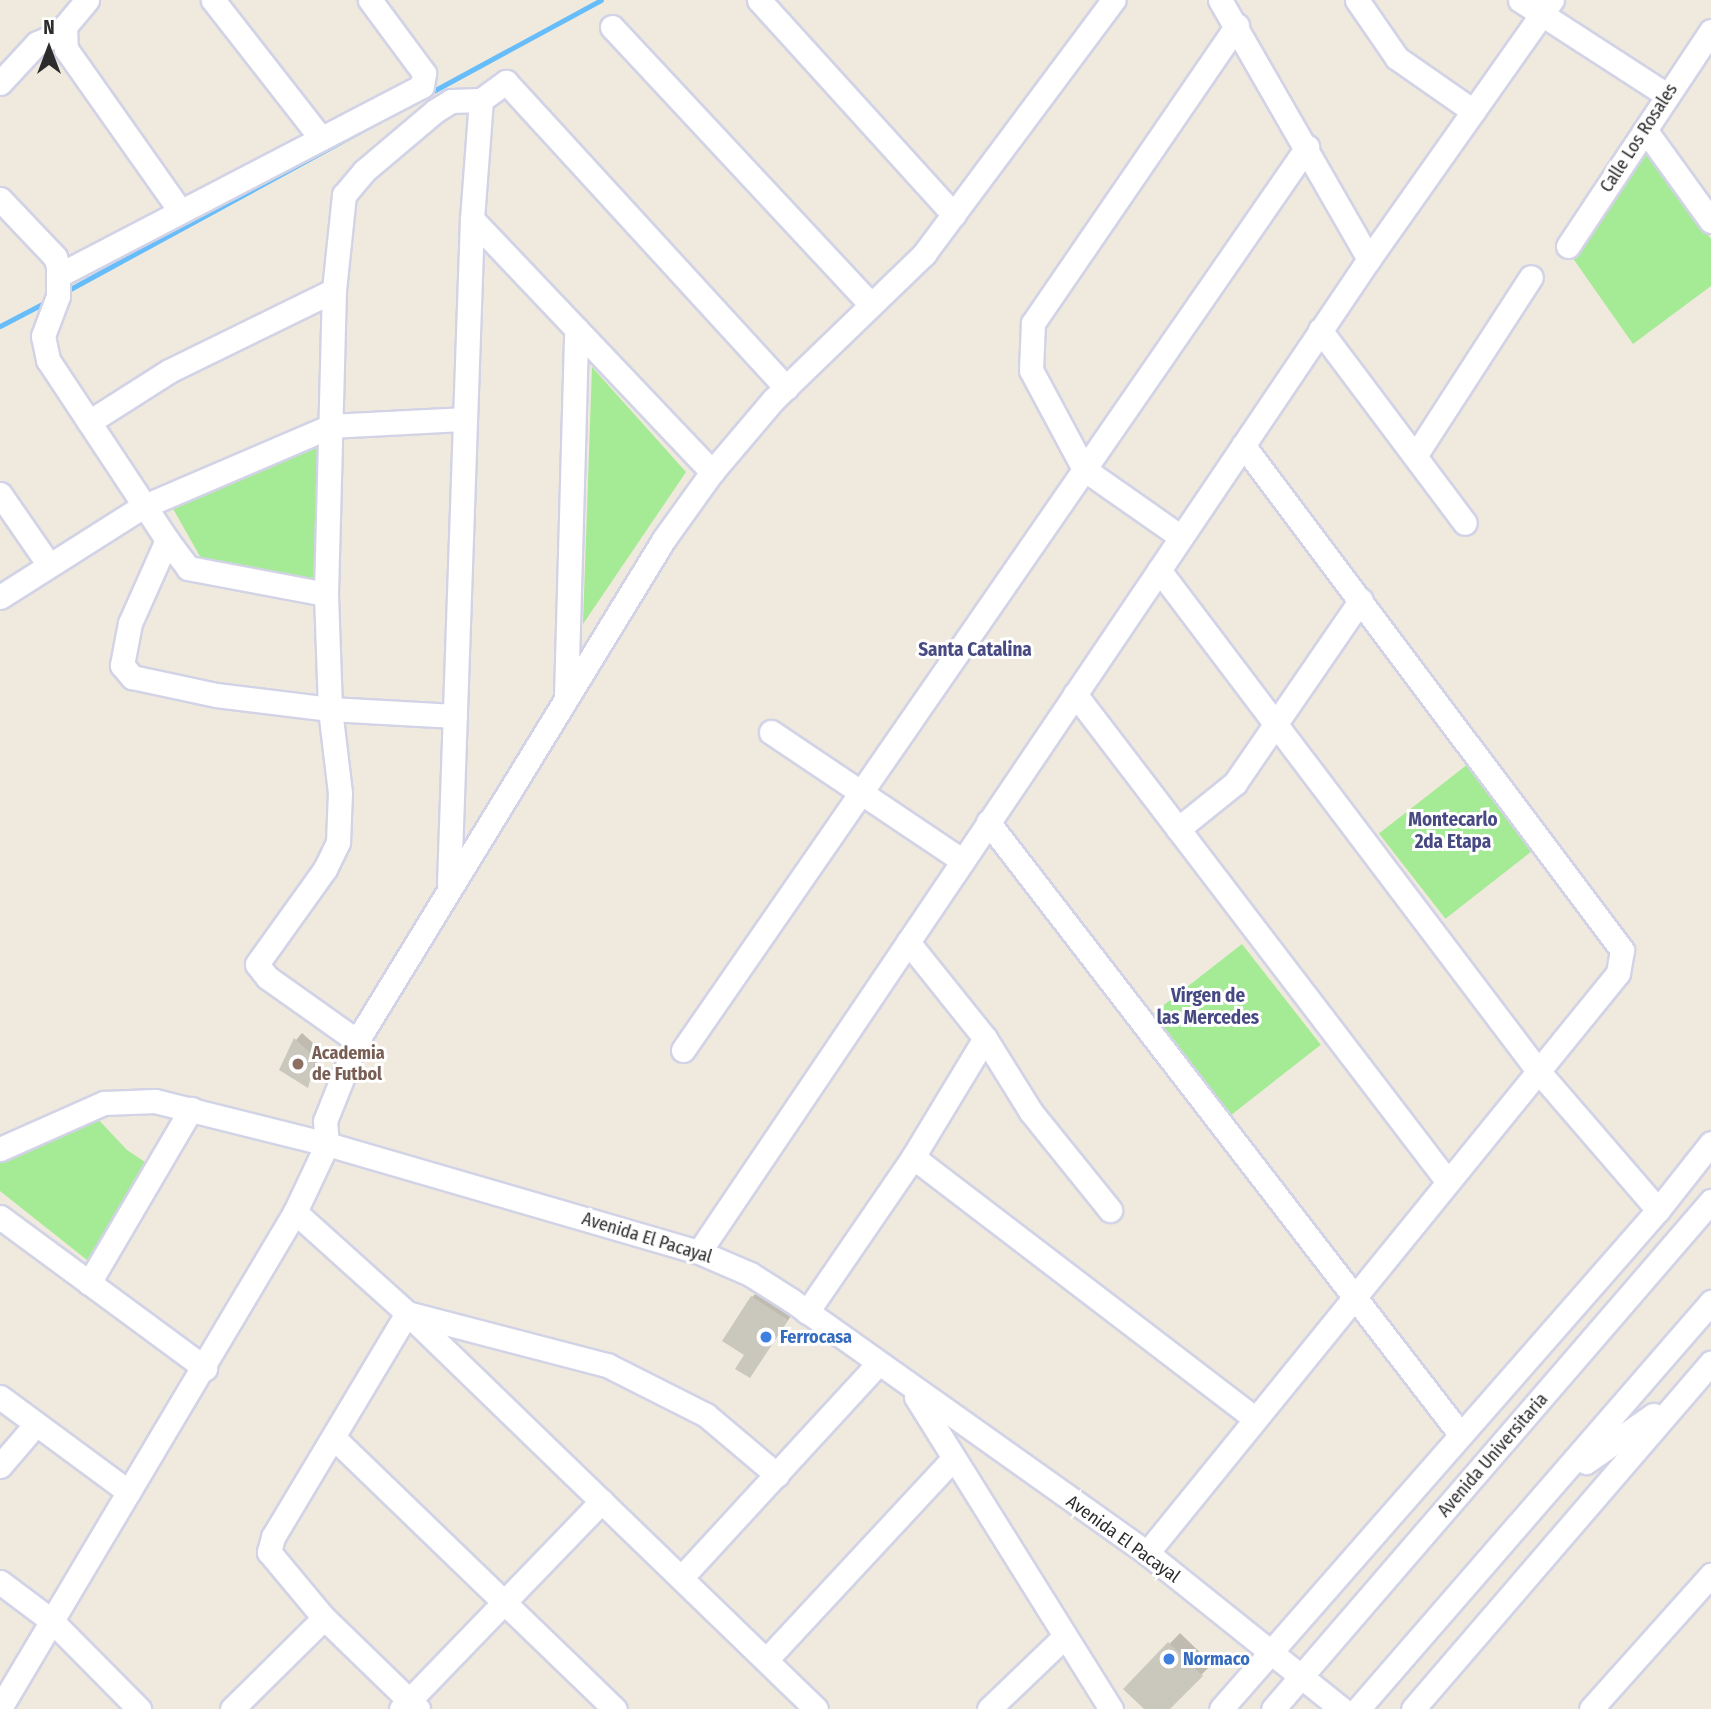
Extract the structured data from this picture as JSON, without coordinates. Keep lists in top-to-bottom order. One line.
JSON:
{"streets":{"street":["Calle Los Rosales","Avenida El Pacayal","Avenida Universitaria"]},"crossings":[["Avenida El Pacayal","Avenida Universitaria"]],"districts":["Santa Catalina","Montecarlo 2da Etapa","Virgen de las Mercedes"],"places":["Academia de Futbol","Ferrocasa","Normaco"],"north":"top"}
